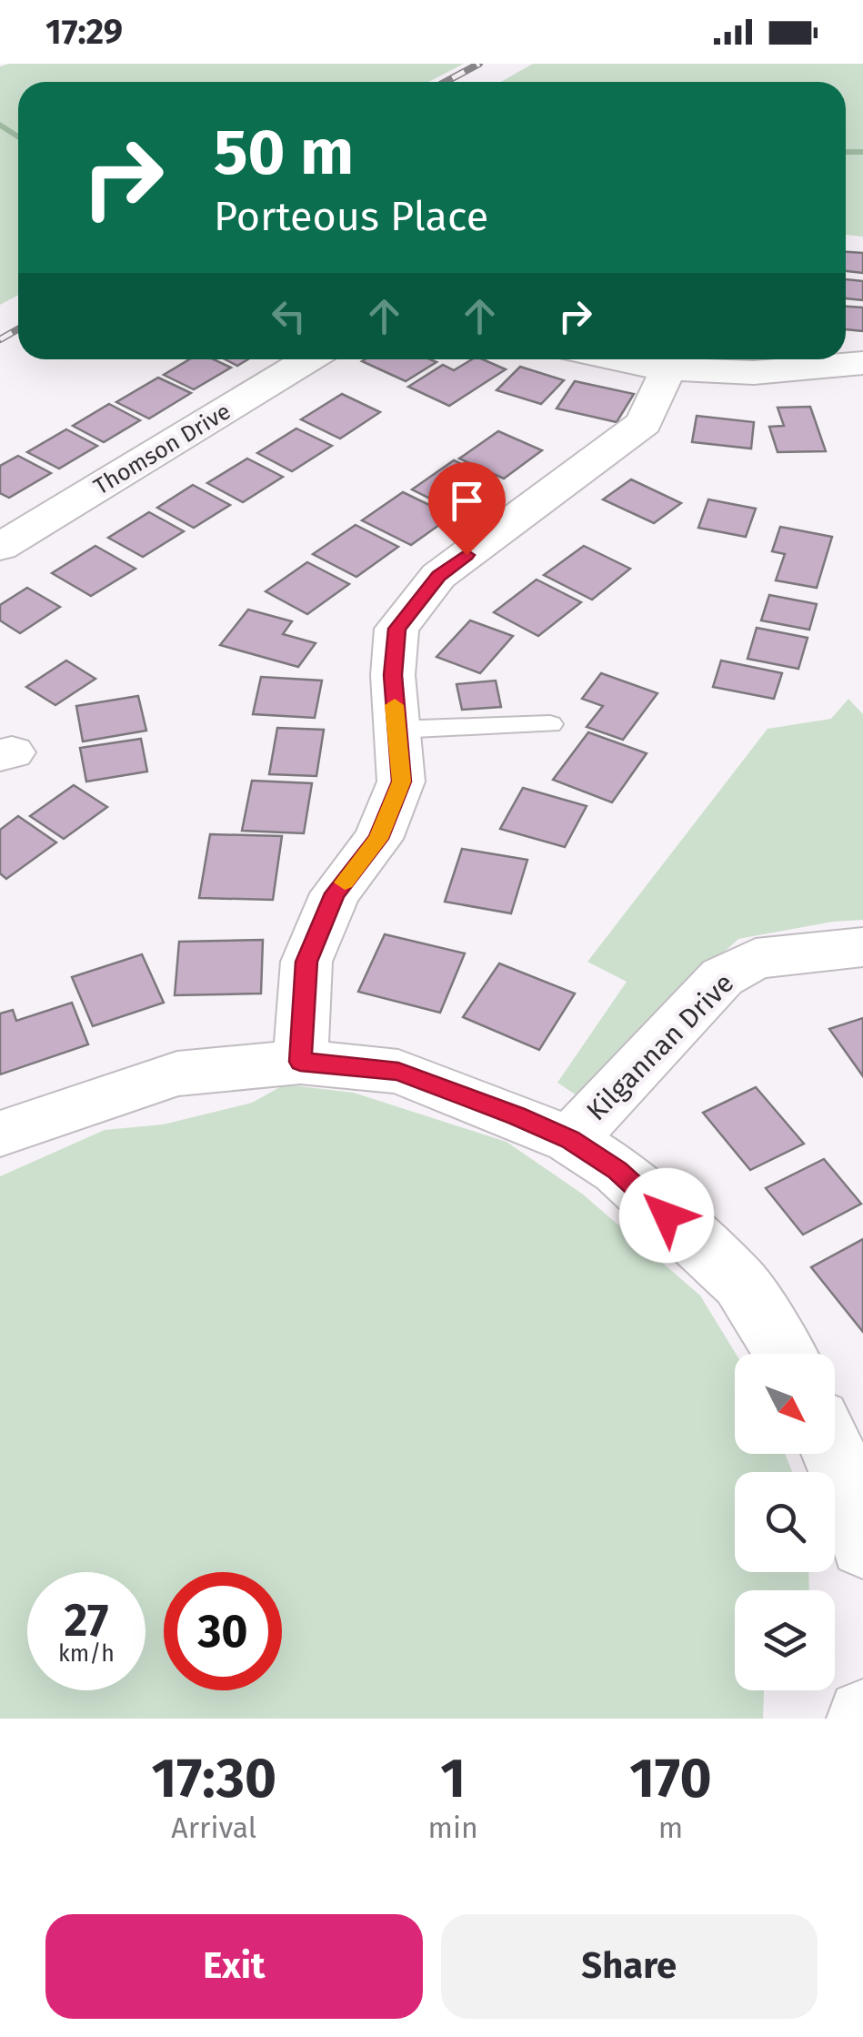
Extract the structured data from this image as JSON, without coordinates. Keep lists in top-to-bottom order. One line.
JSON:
{"streets":{"street":["Thomson Drive","Kilgannan Drive"]},"north":"bottom right","page":{"status":"17:29","turn":["50 m","Porteous Place"],"speed":"27 km/h","limit":"30","eta":["17:30","Arrival","1","min","170","m"],"buttons":["Exit","Share"]}}
